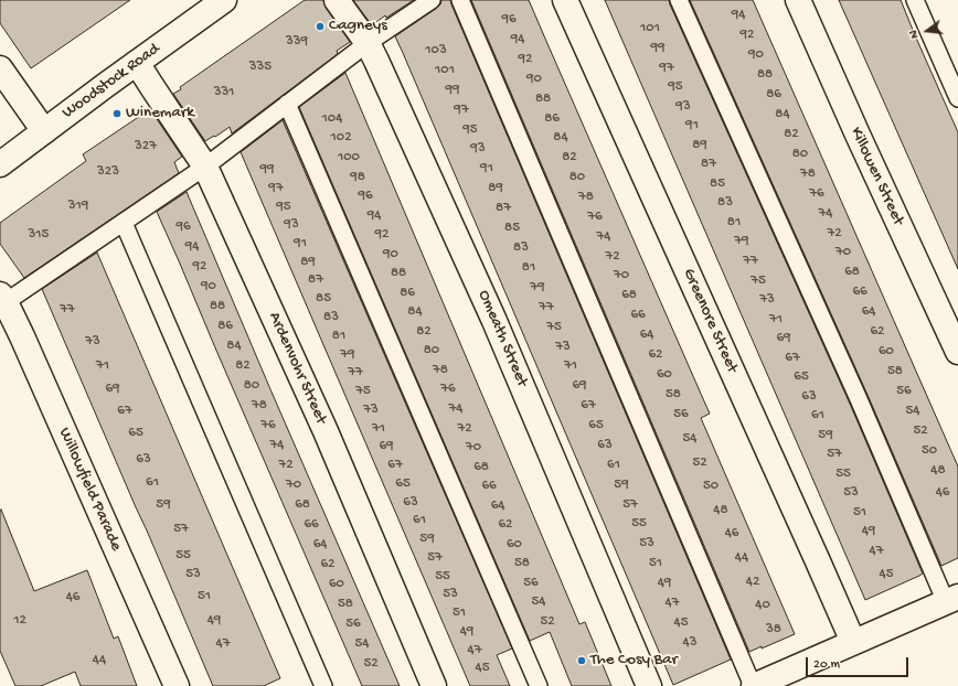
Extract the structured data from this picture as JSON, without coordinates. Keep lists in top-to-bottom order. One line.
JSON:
{"streets":{"street":["Woodstock Road","Killowen Street","Greenore Street","Omeath Street","Ardenvohr Street","Willowfield Parade"]},"crossings":[["Woodstock Road","Ardenvohr Street"]],"places":["Cagneys","Winemark","The Cosy Bar"],"house_numbers":["94","96","101","92","94","339","99","103","90","92","335","97","101","88","90","95","99","331","86","88","93","97","84","104","86","91","95","82","102","84","89","327","93","80","100","82","87","91","99","323","78","98","80","85","97","89","76","96","78","83","319","95","87","74","94","76","81","93","96","85","72","315","92","74","79","91","94","83","70","90","72","77","89","92","81","68","88","70","87","75","90","79","66","86","68","85","73","88","77","77","84","64","66","83","71","86","75","82","62","64","81","69","73","84","73","80","60","79","62","67","71","82","71","78","58","77","60","65","80","69","69","76","75","56","58","63","78","67","74","73","67","54","56","61","76","65","71","72","52","65","59","54","74","63","69","70","50","57","63","52","72","67","61","68","48","55","61","65","70","59","66","50","53","46","63","59","68","57","64","48","51","61","55","66","62","57","49","46","59","53","64","60","47","55","57","44","58","51","62","53","45","55","42","56","49","60","53","51","46","54","47","58","40","51","12","49","52","45","56","38","49","43","47","54","47","44","52","45"],"scale_bar":"20 m","north":"left"}
